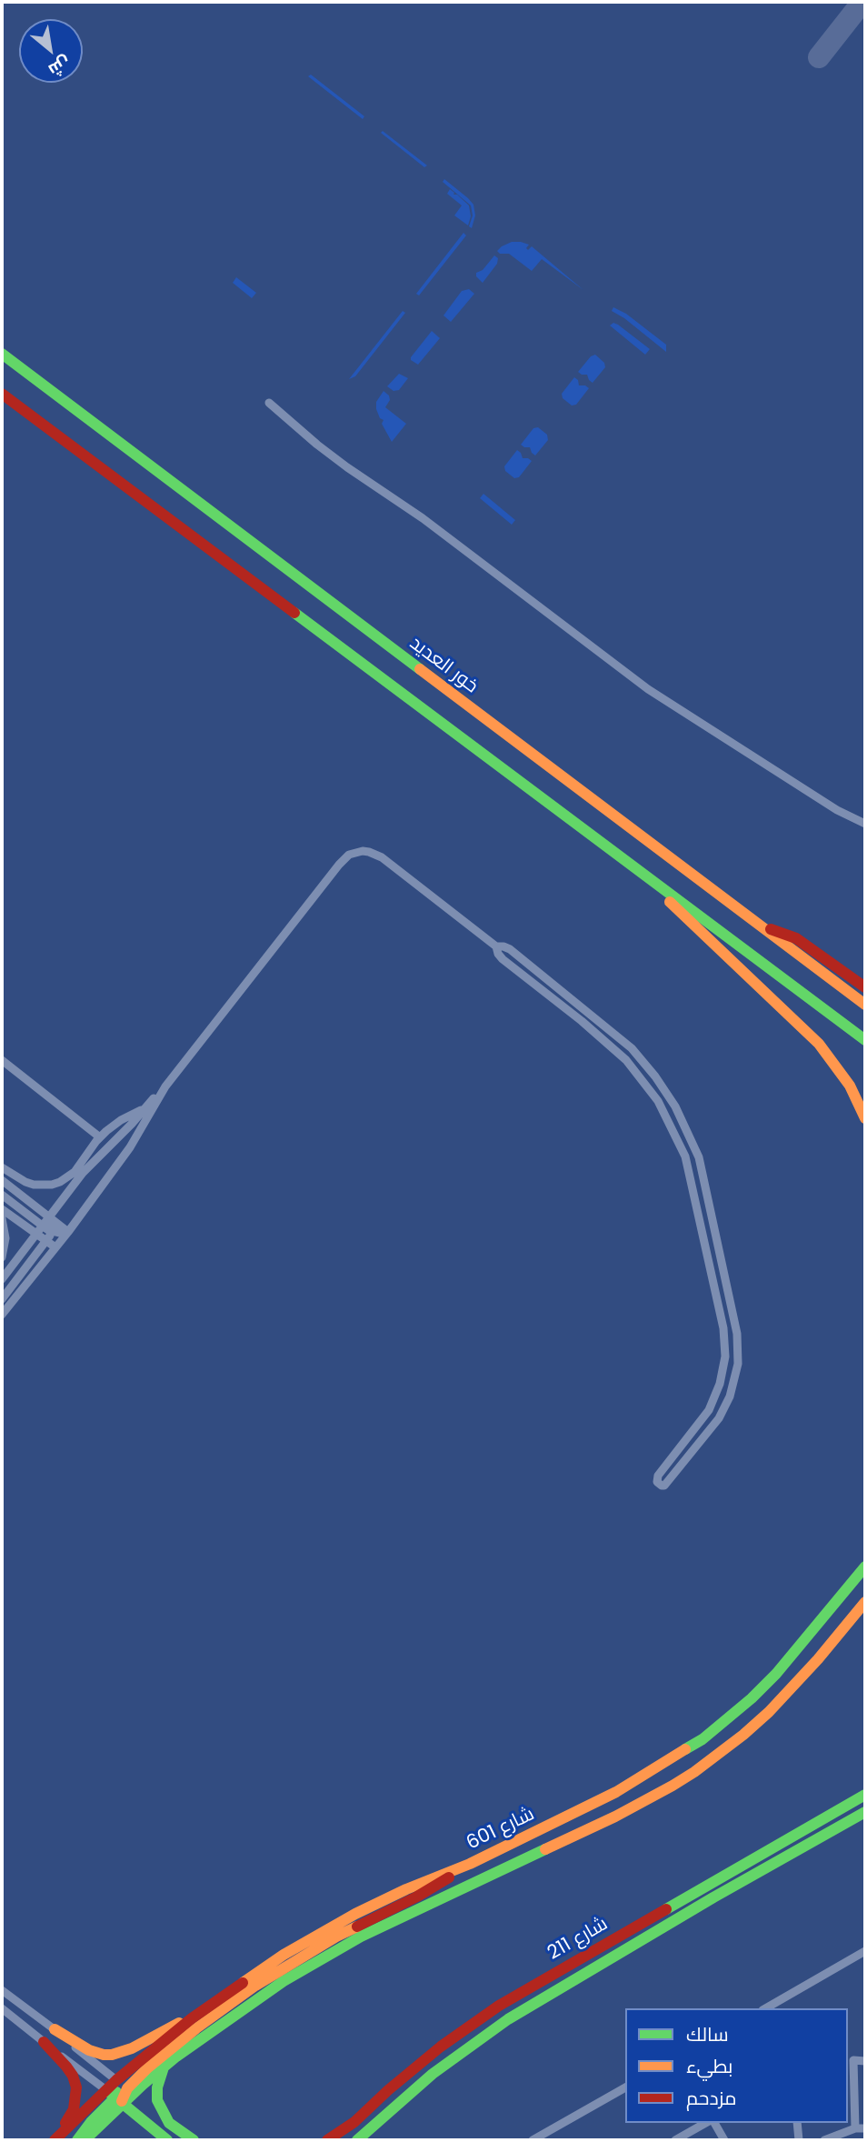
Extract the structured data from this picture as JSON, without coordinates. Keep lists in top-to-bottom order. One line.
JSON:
{"streets":{"main road":["خور العديد","شارع 601","شارع 211"]},"legend":["سالك","بطيء","مزدحم"],"north":"bottom right"}
